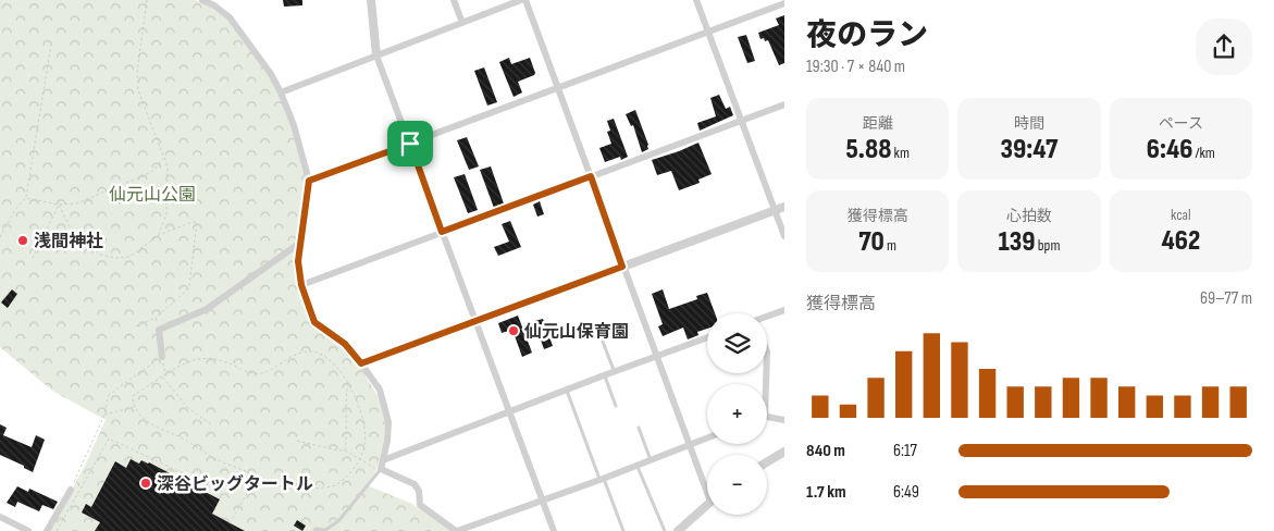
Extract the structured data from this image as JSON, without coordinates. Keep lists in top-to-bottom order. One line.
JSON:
{"parks":["仙元山公園"],"places":["浅間神社","仙元山保育園","深谷ビッグタートル"],"page":{"heading":["夜のラン","19:30 · 7 × 840 m"],"stats":[["距離","5.88 km"],["時間","39:47"],["ペース","6:46 /km"],["獲得標高","70 m"],["心拍数","139 bpm"],["kcal","462"]],"chart":["獲得標高","69–77 m"],"map_buttons":["+","−"],"list":[{"name":"840 m","note":"6:17"},{"name":"1.7 km","note":"6:49"}]}}
